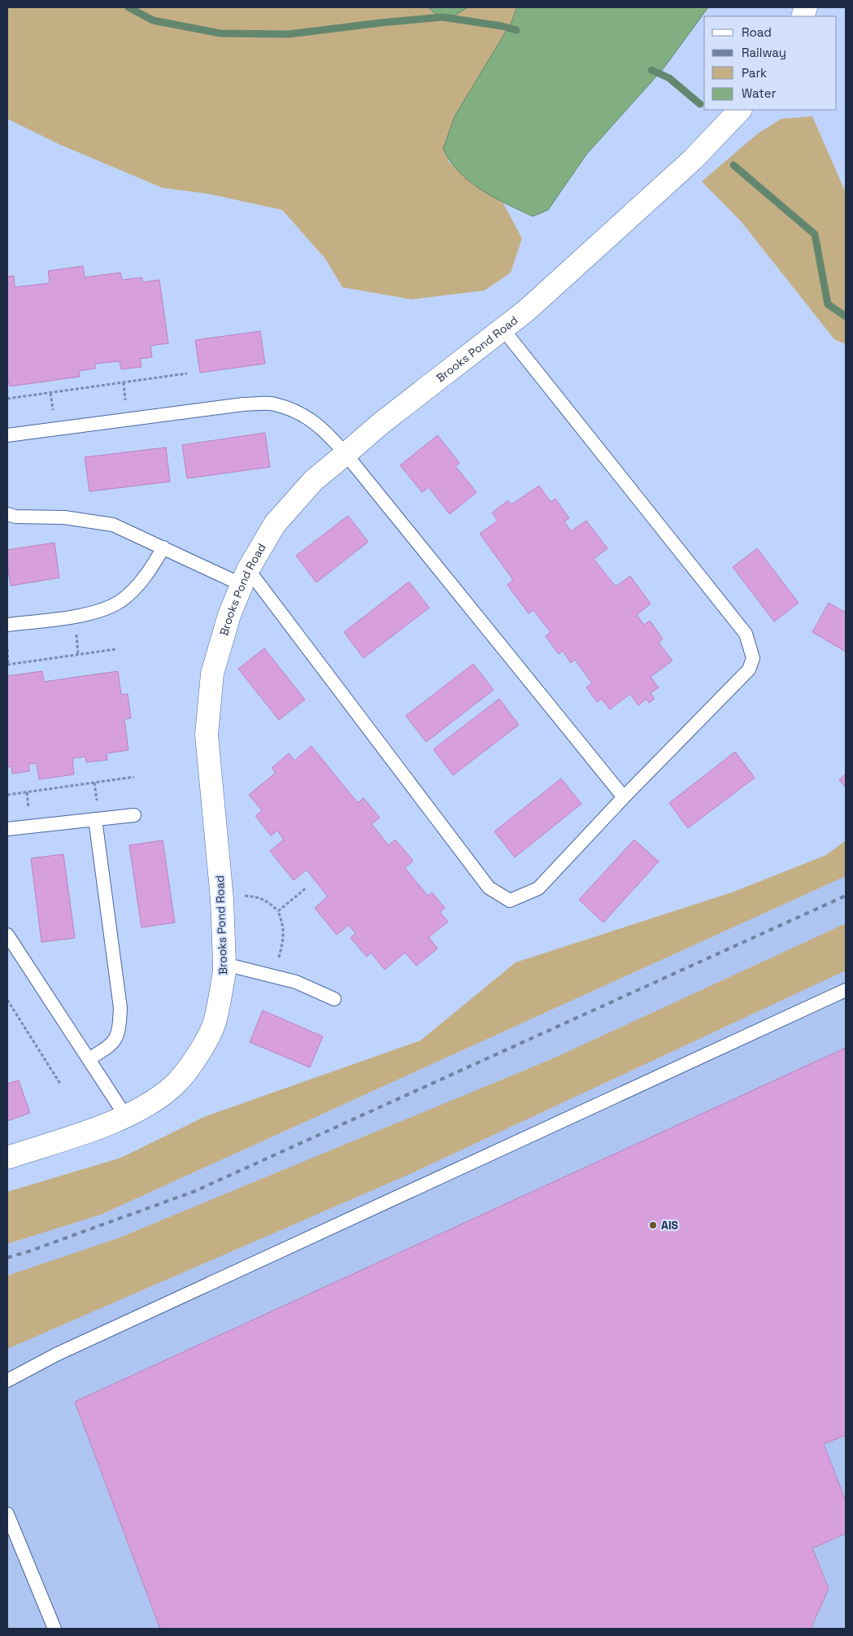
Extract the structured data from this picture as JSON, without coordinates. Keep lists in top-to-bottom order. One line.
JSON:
{"streets":{"street":["Brooks Pond Road"]},"places":["AIS"],"legend":["Road","Railway","Park","Water"]}
